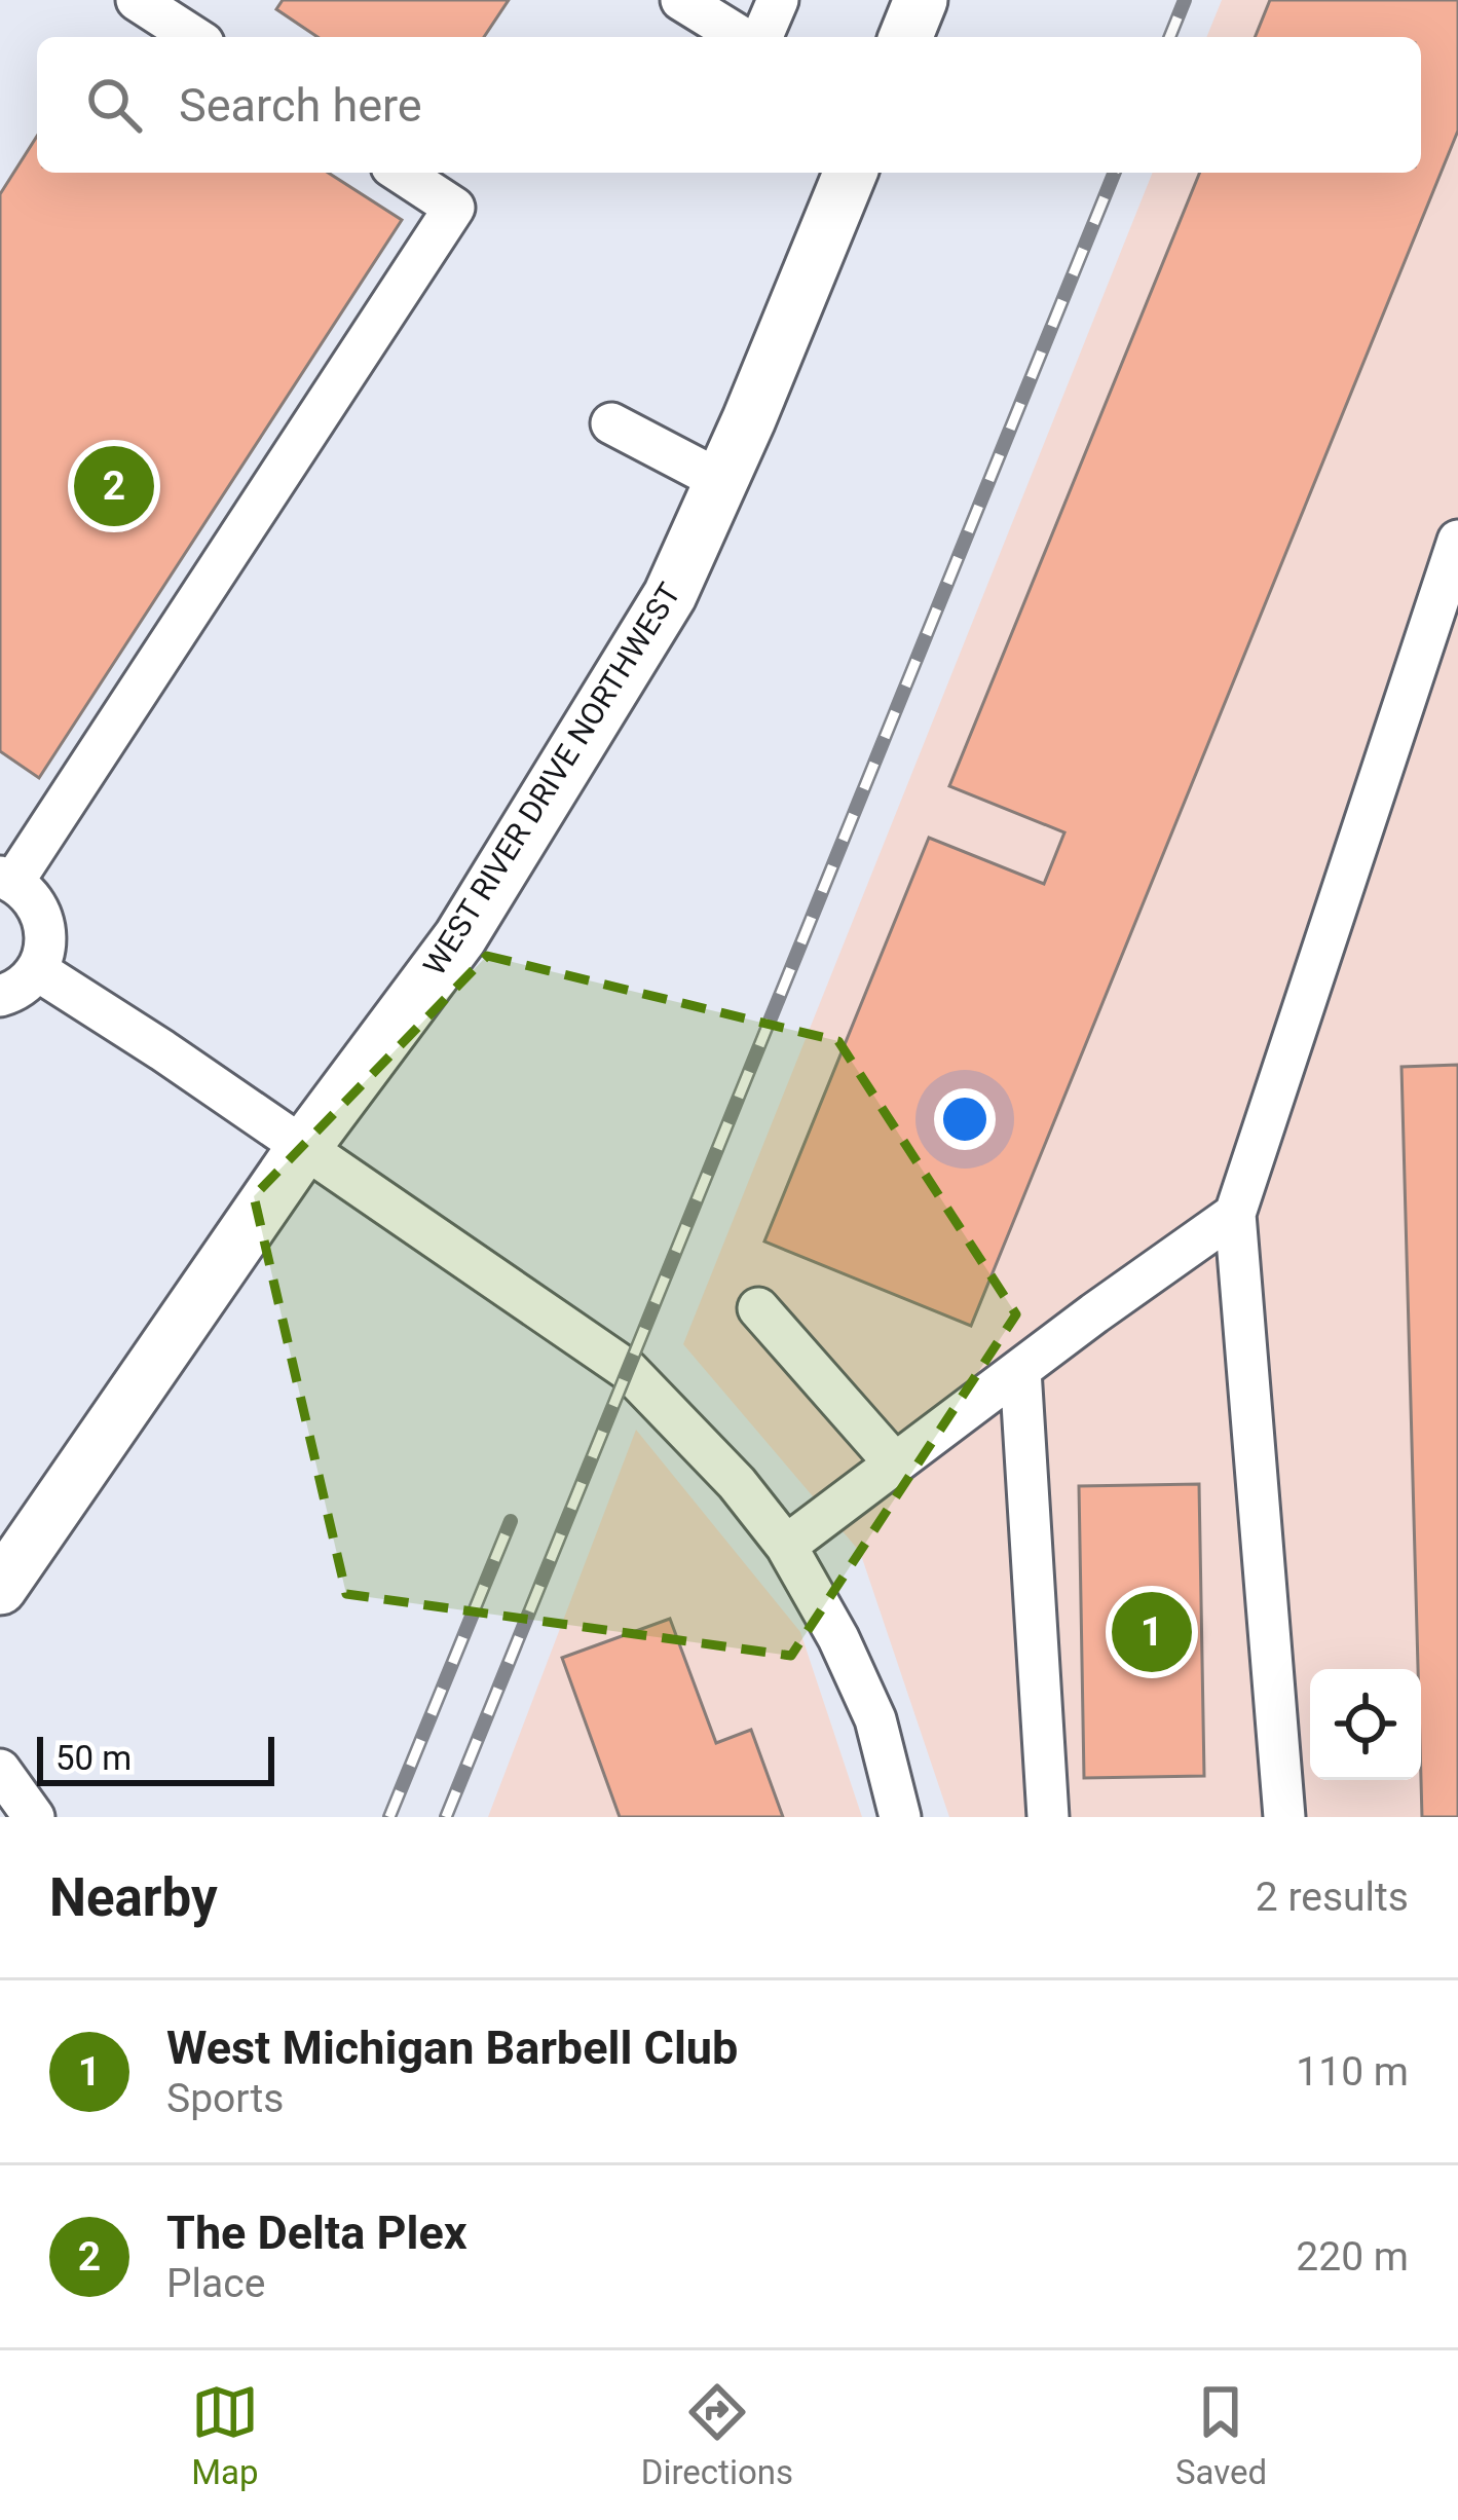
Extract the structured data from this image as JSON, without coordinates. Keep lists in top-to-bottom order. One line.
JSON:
{"streets":{"main road":["WEST RIVER DRIVE NORTHWEST"]},"scale_bar":"50 m","page":{"search":"Search here","pins":["2","1"],"scale":"50 m","heading":["Nearby","2 results"],"list":[{"mark":"1","name":"West Michigan Barbell Club","note":"Sports","value":"110 m"},{"mark":"2","name":"The Delta Plex","note":"Place","value":"220 m"}],"nav":["Map","Directions","Saved"]}}
